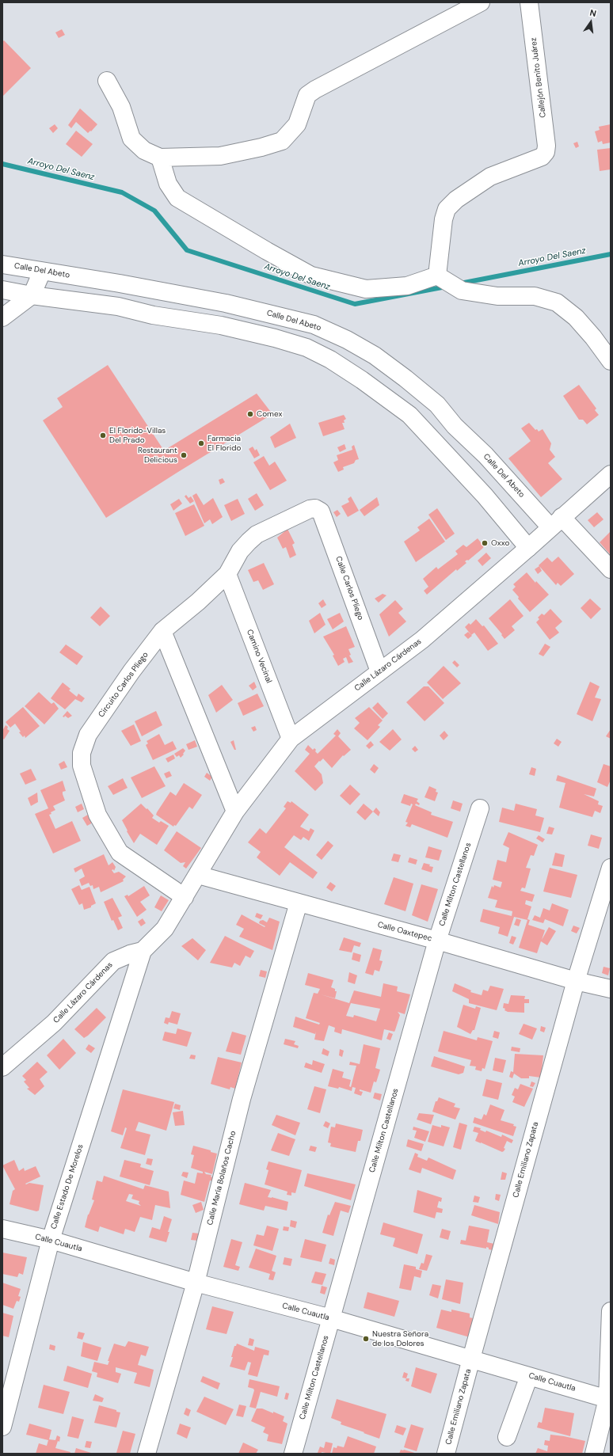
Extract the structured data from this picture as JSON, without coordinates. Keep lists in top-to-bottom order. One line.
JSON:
{"streets":{"street":["Callejón Benito Juárez","Calle Del Abeto","Calle Carlos Pliego","Camino Vecinal","Calle Lázaro Cárdenas","Circuito Carlos Pliego","Calle Milton Castellanos","Calle Oaxtepec","Calle Emiliano Zapata","Calle María Bolaños Cacho","Calle Estado De Morelos","Calle Cuautla"]},"crossings":[["Calle Del Abeto","Calle Lázaro Cárdenas"],["Calle Carlos Pliego","Calle Lázaro Cárdenas"],["Calle Carlos Pliego","Circuito Carlos Pliego"],["Camino Vecinal","Calle Lázaro Cárdenas"],["Camino Vecinal","Circuito Carlos Pliego"],["Calle Lázaro Cárdenas","Circuito Carlos Pliego"],["Calle Lázaro Cárdenas","Calle Oaxtepec"],["Calle Lázaro Cárdenas","Calle Estado De Morelos"],["Calle Milton Castellanos","Calle Oaxtepec"],["Calle Milton Castellanos","Calle Cuautla"],["Calle Oaxtepec","Calle Emiliano Zapata"],["Calle Oaxtepec","Calle María Bolaños Cacho"],["Calle Emiliano Zapata","Calle Cuautla"],["Calle María Bolaños Cacho","Calle Cuautla"],["Calle Estado De Morelos","Calle Cuautla"]],"water":["Arroyo Del Saenz"],"places":["Comex","El Florido-Villas Del Prado","Farmacia El Florido","Restaurant Delicious","Oxxo","Nuestra Señora de los Dolores"],"north":"top"}
